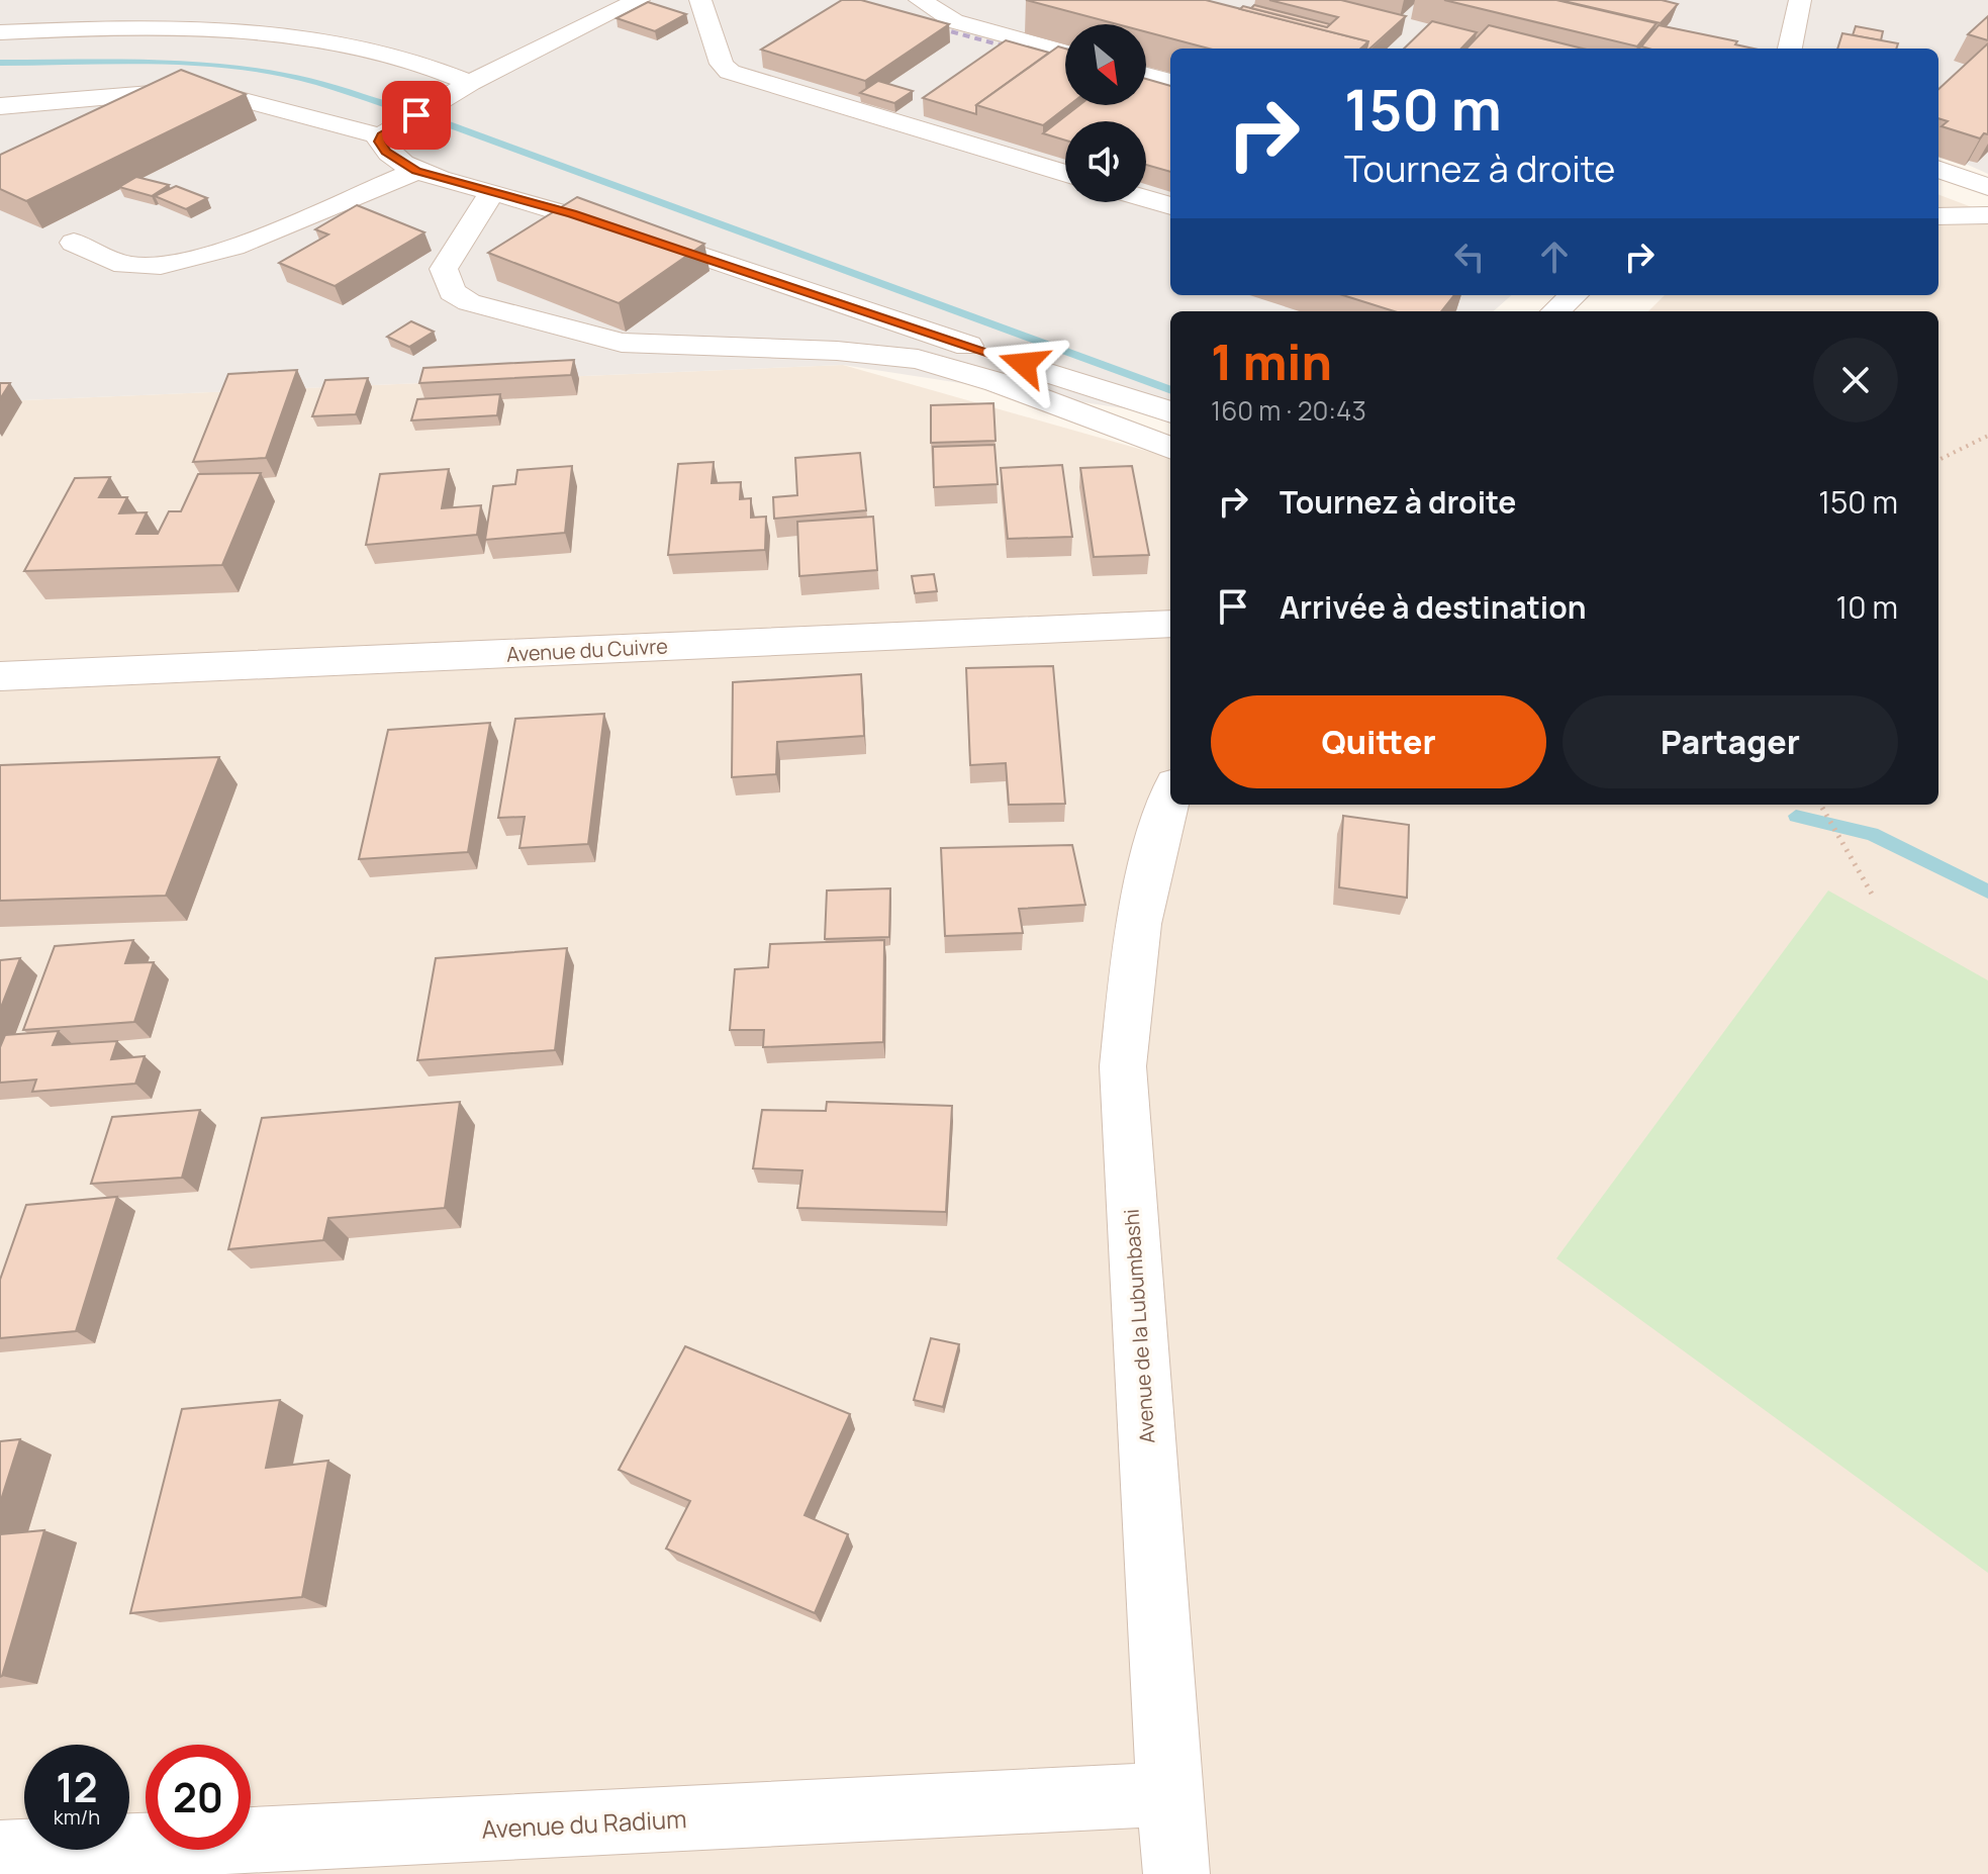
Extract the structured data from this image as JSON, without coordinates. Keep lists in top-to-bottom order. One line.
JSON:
{"streets":{"street":["Avenue du Cuivre","Avenue de la Lubumbashi","Avenue du Radium"]},"crossings":[["Avenue de la Lubumbashi","Avenue du Radium"]],"north":"bottom right","page":{"turn":["150 m","Tournez à droite"],"heading":["1 min","160 m · 20:43"],"list":[{"name":"Tournez à droite","value":"150 m"},{"name":"Arrivée à destination","value":"10 m"}],"buttons":["Quitter","Partager"],"speed":"12 km/h","limit":"20"}}
